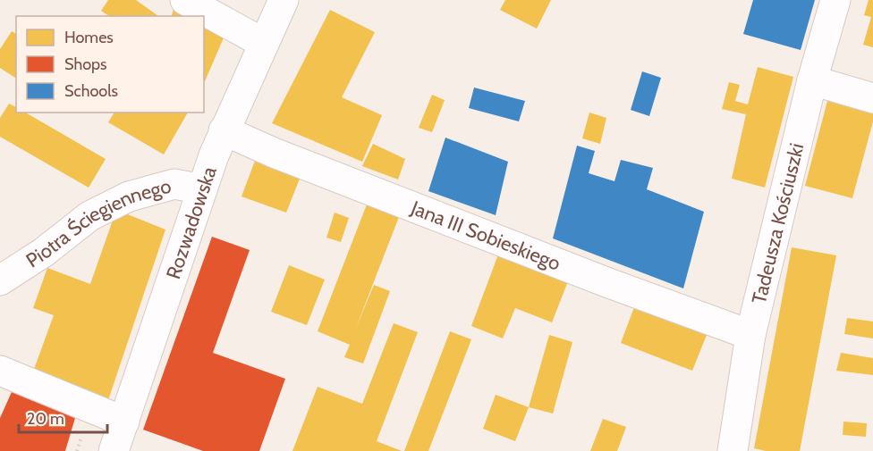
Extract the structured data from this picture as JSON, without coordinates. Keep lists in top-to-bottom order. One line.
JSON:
{"streets":{"street":["Rozwadowska","Tadeusza Kościuszki","Piotra Ściegiennego","Jana III Sobieskiego"]},"crossings":[["Rozwadowska","Piotra Ściegiennego"],["Rozwadowska","Jana III Sobieskiego"],["Tadeusza Kościuszki","Jana III Sobieskiego"]],"legend":["Homes","Shops","Schools"],"scale_bar":"20 m"}
